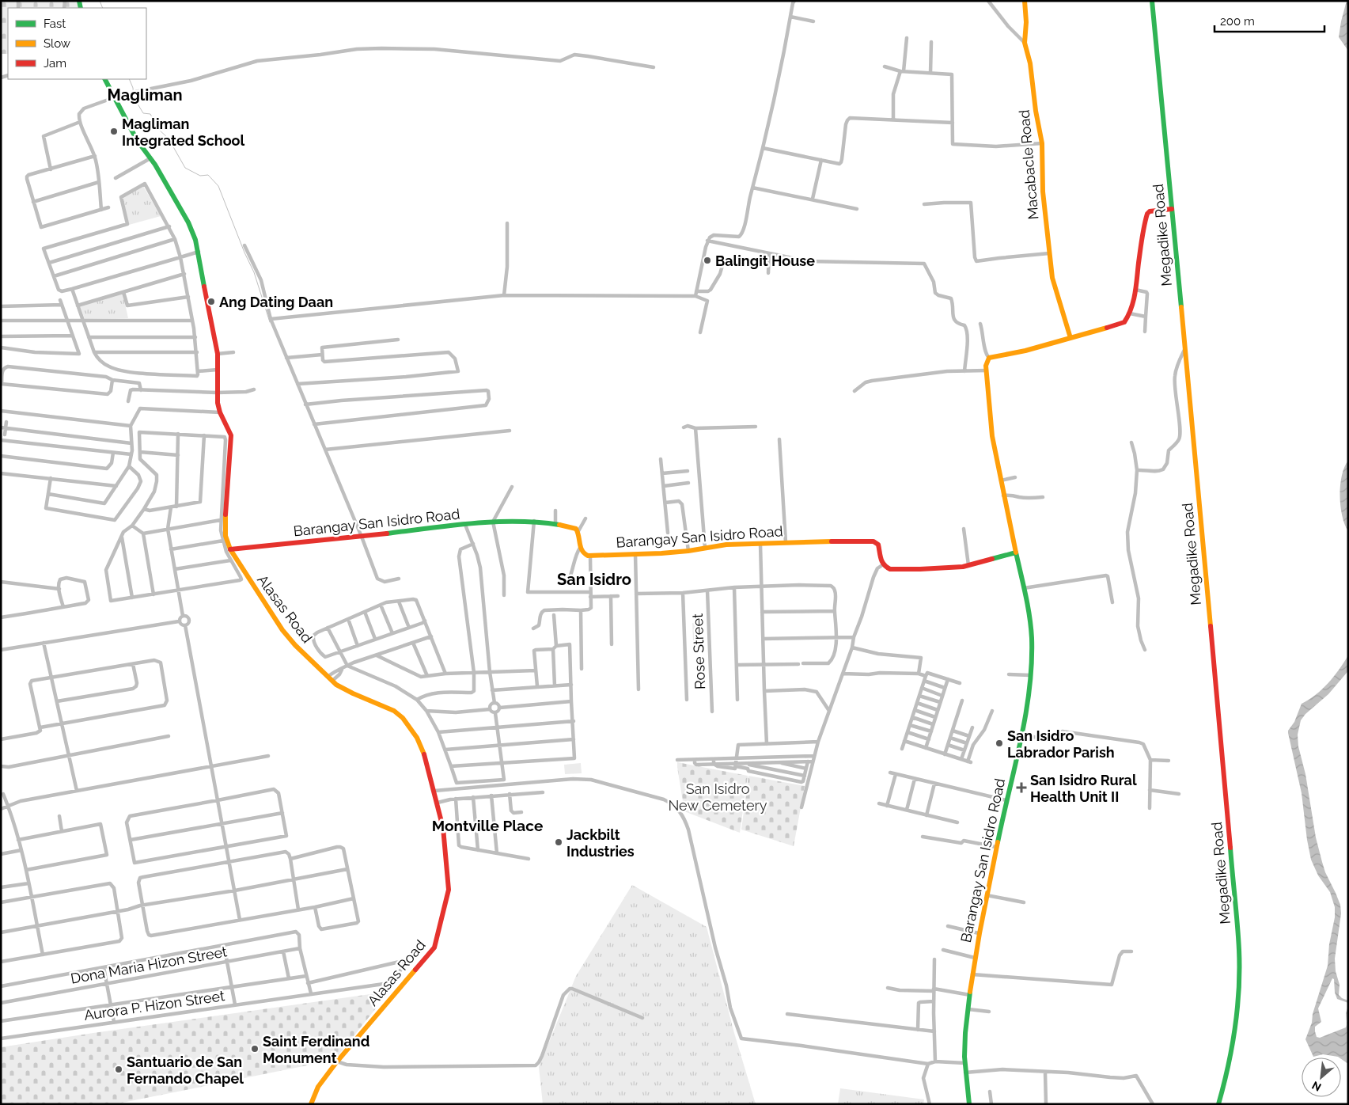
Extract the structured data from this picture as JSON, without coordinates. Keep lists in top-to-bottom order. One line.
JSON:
{"streets":{"street":["Macabacle Road","Megadike Road","Barangay San Isidro Road","Alasas Road","Rose Street","Dona Maria Hizon Street","Aurora P. Hizon Street"]},"crossings":[["Barangay San Isidro Road","Alasas Road"]],"districts":["Magliman","San Isidro","Montville Place"],"parks":["San Isidro New Cemetery"],"places":{"other":["Magliman Integrated School","Balingit House","Ang Dating Daan","San Isidro Labrador Parish","Jackbilt Industries","Saint Ferdinand Monument","Santuario de San Fernando Chapel"],"health":["San Isidro Rural Health Unit II"]},"legend":["Fast","Slow","Jam"],"scale_bar":"200 m","north":"bottom left"}
